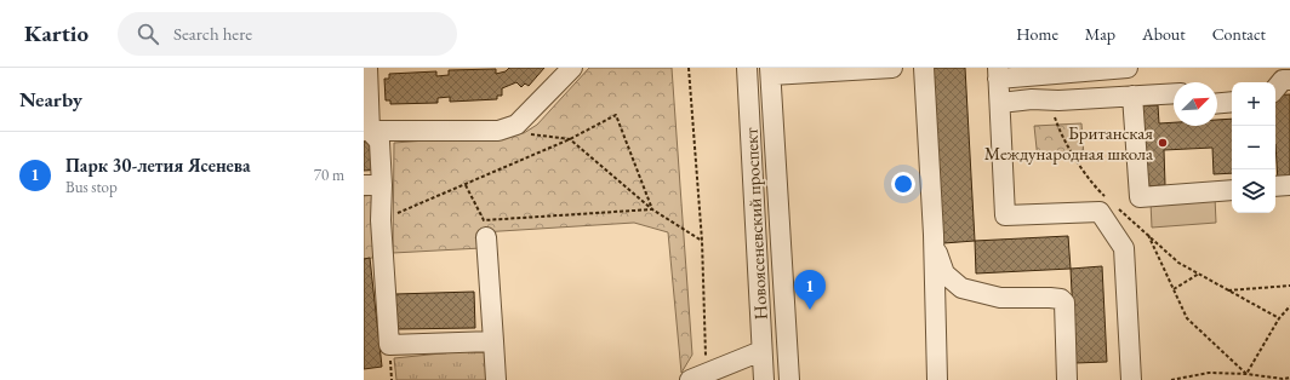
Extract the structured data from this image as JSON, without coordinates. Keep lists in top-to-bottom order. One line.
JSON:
{"streets":{"street":["Новоясеневский проспект"]},"places":["Британская Международная школа"],"north":"top right","page":{"header":"Kartio","search":"Search here","nav":["Home","Map","About","Contact"],"heading":"Nearby","map_buttons":["+","−"],"list":[{"mark":"1","name":"Парк 30-летия Ясенева","note":"Bus stop","value":"70 m"}],"pins":"1"}}
